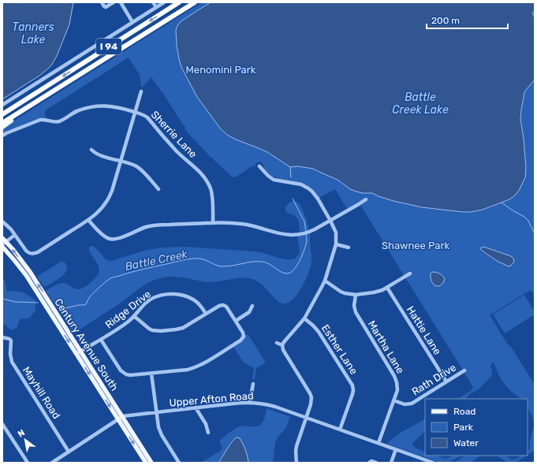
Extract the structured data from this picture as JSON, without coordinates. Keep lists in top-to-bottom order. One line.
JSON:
{"streets":{"highway":["I 94"],"main road":["Century Avenue South"],"street":["Sherrie Lane","Ridge Drive","Hattie Lane","Martha Lane","Esther Lane","Rath Drive","Mayhill Road","Upper Afton Road"]},"crossings":[["Ridge Drive","Century Avenue South"],["Hattie Lane","Rath Drive"],["Century Avenue South","Upper Afton Road"],["Martha Lane","Rath Drive"],["Martha Lane","Upper Afton Road"],["Esther Lane","Upper Afton Road"],["Mayhill Road","Upper Afton Road"]],"water":["Tanners Lake","Battle Creek Lake","Battle Creek"],"parks":["Menomini Park","Shawnee Park"],"legend":["Road","Park","Water"],"scale_bar":"200 m","north":"top left"}
